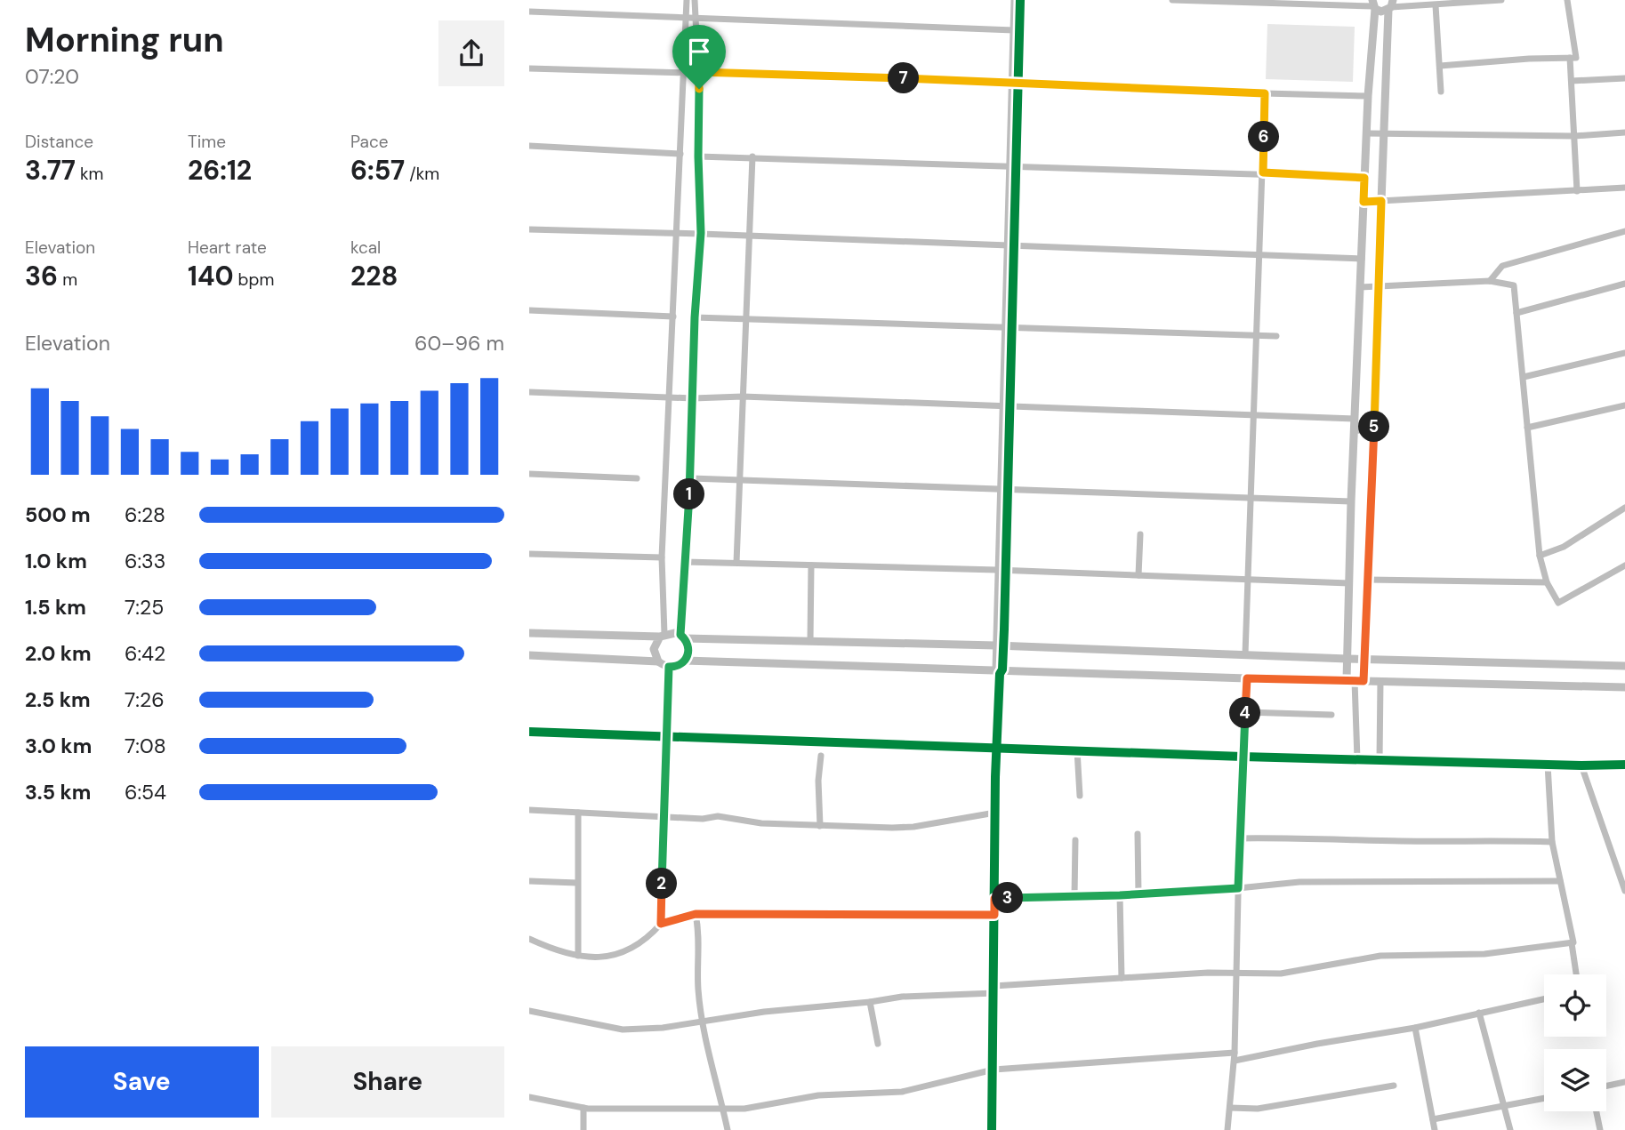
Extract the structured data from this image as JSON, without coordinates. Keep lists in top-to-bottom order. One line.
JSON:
{"page":{"heading":["Morning run","07:20"],"pins":["7","6","5","1","4","2","3"],"stats":[["Distance","3.77 km"],["Time","26:12"],["Pace","6:57 /km"],["Elevation","36 m"],["Heart rate","140 bpm"],["kcal","228"]],"chart":["Elevation","60–96 m"],"list":[{"name":"500 m","note":"6:28"},{"name":"1.0 km","note":"6:33"},{"name":"1.5 km","note":"7:25"},{"name":"2.0 km","note":"6:42"},{"name":"2.5 km","note":"7:26"},{"name":"3.0 km","note":"7:08"},{"name":"3.5 km","note":"6:54"}],"buttons":["Save","Share"]}}
